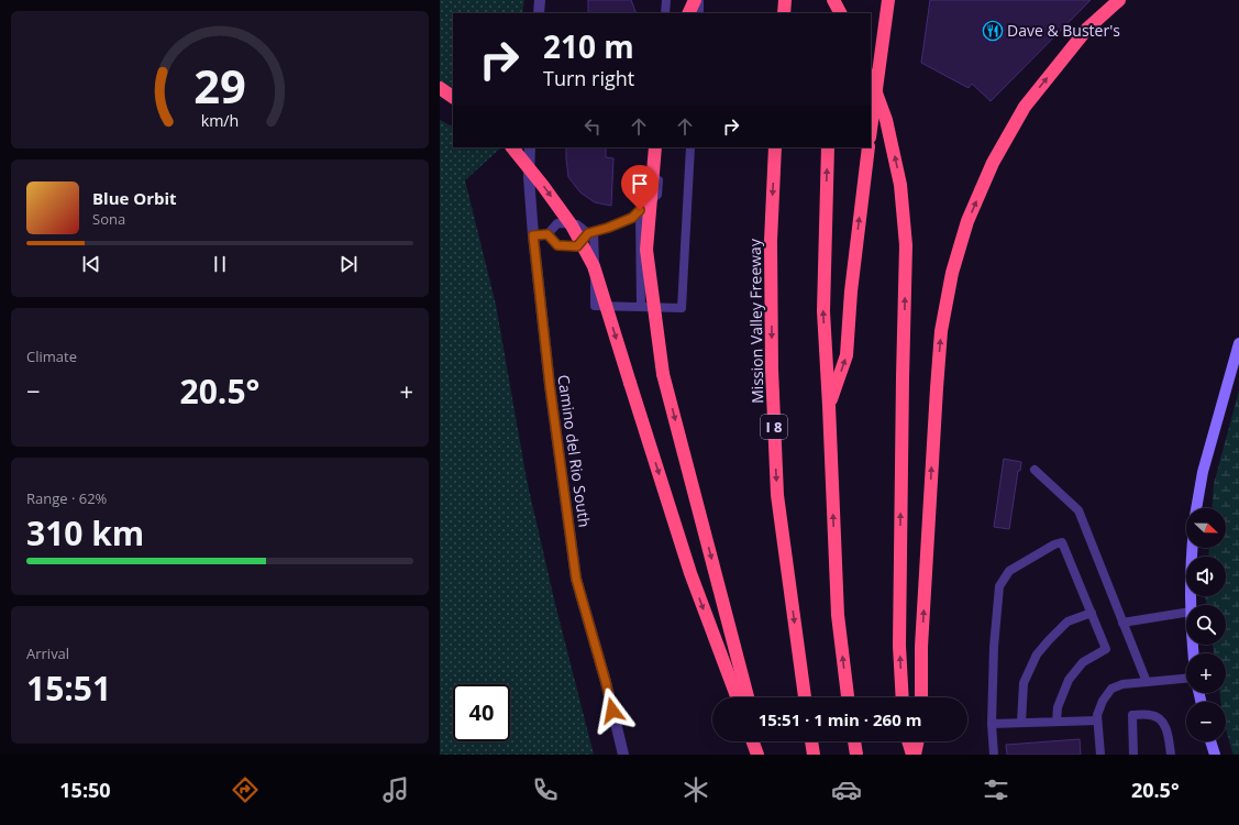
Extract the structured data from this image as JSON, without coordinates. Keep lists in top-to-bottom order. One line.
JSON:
{"streets":{"highway":["Mission Valley Freeway","I 8"],"street":["Camino del Rio South"]},"places":{"restaurant":["Dave & Buster's"]},"north":"right","page":{"turn":["210 m","Turn right"],"song":["Blue Orbit","Sona"],"tile":["Climate",["Range · 62%","310 km"],["Arrival","15:51"]],"heat":["−","20.5°","+"],"map_buttons":["+","−"],"limit":"40","trip":"15:51 · 1 min · 260 m","tabs":["15:50","20.5°"],"gauge":["29","km/h"]}}
